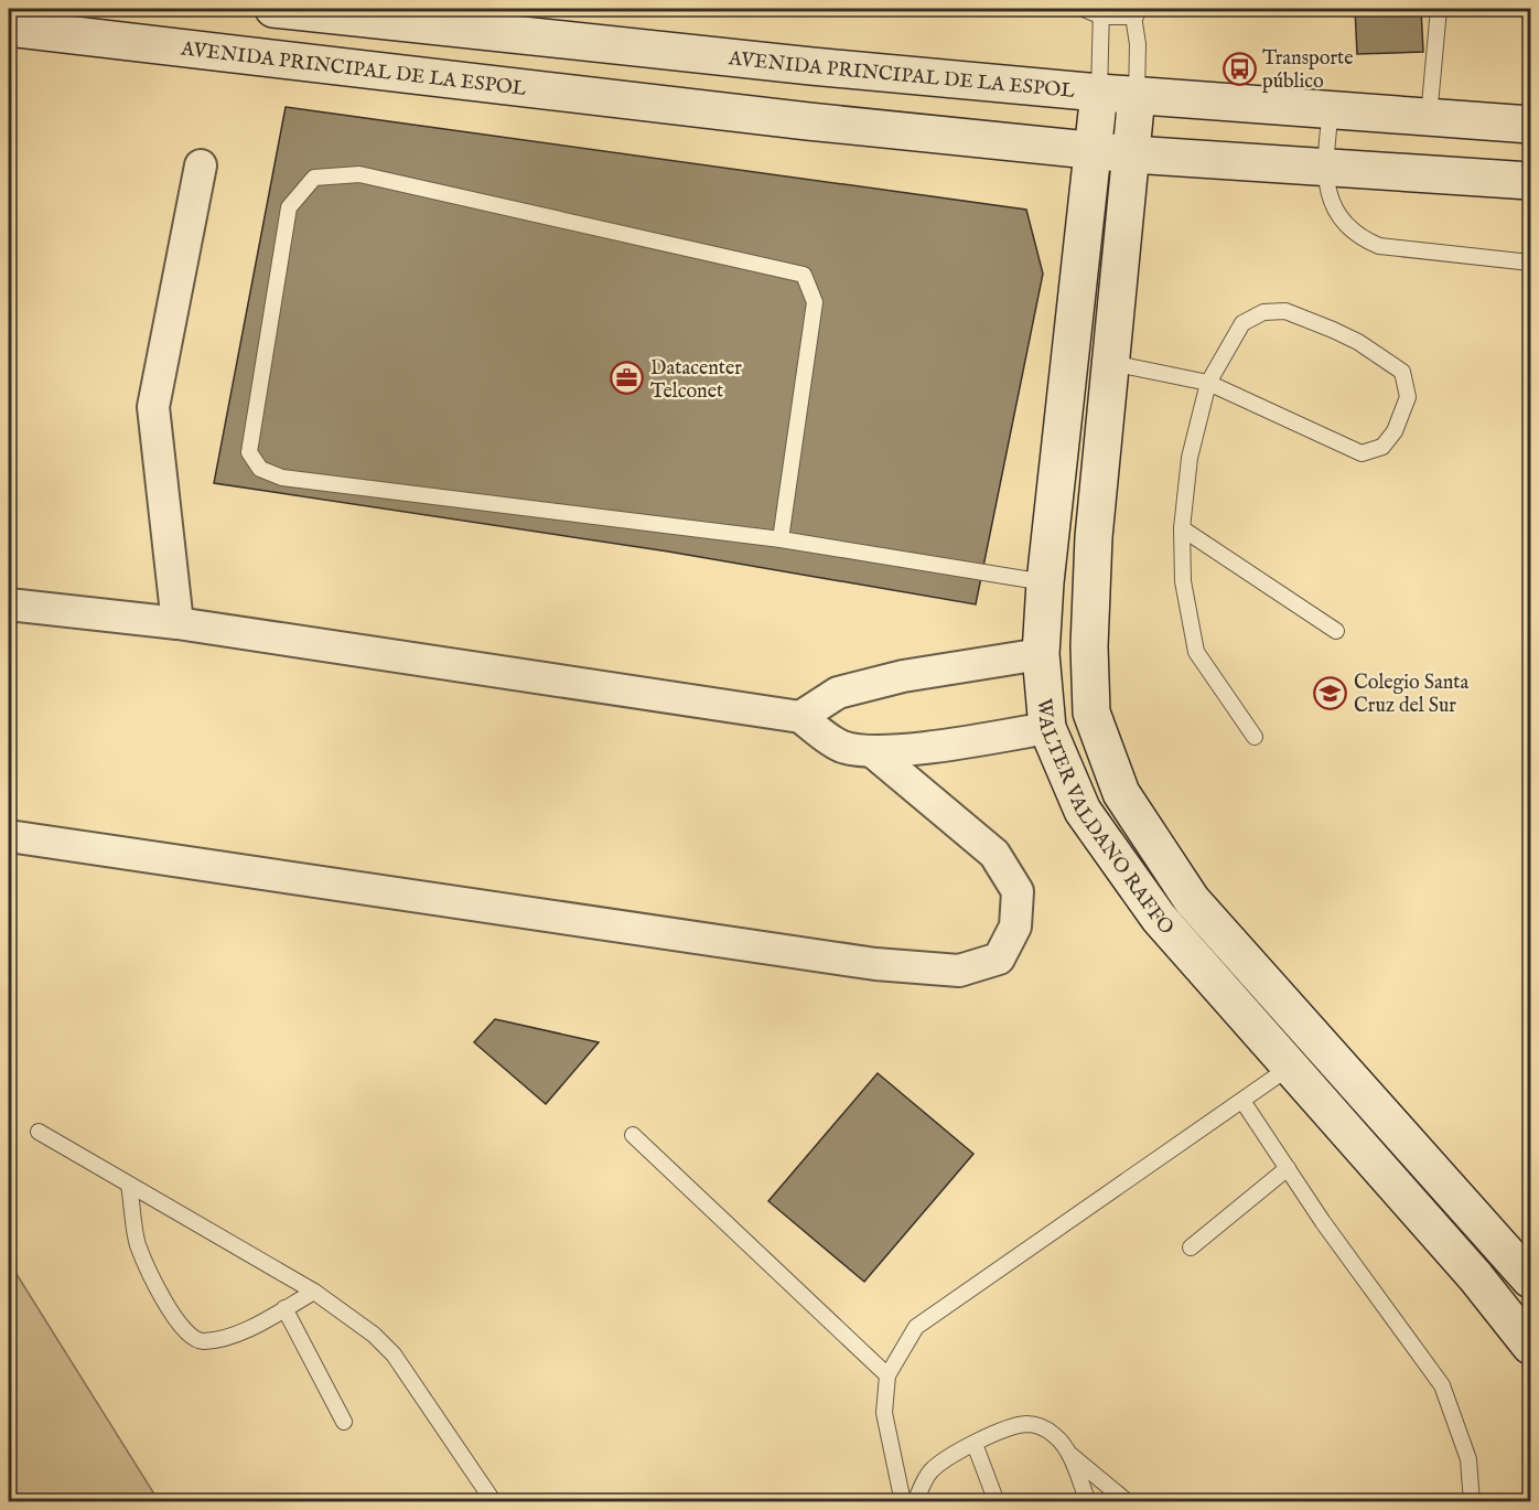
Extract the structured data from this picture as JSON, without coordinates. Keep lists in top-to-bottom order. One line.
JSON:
{"streets":{"main road":["AVENIDA PRINCIPAL DE LA ESPOL","WALTER VALDANO RAFFO"]},"crossings":[["AVENIDA PRINCIPAL DE LA ESPOL","WALTER VALDANO RAFFO"]],"places":{"bus stop":["Transporte público"],"office":["Datacenter Telconet"],"school or university":["Colegio Santa Cruz del Sur"]}}
